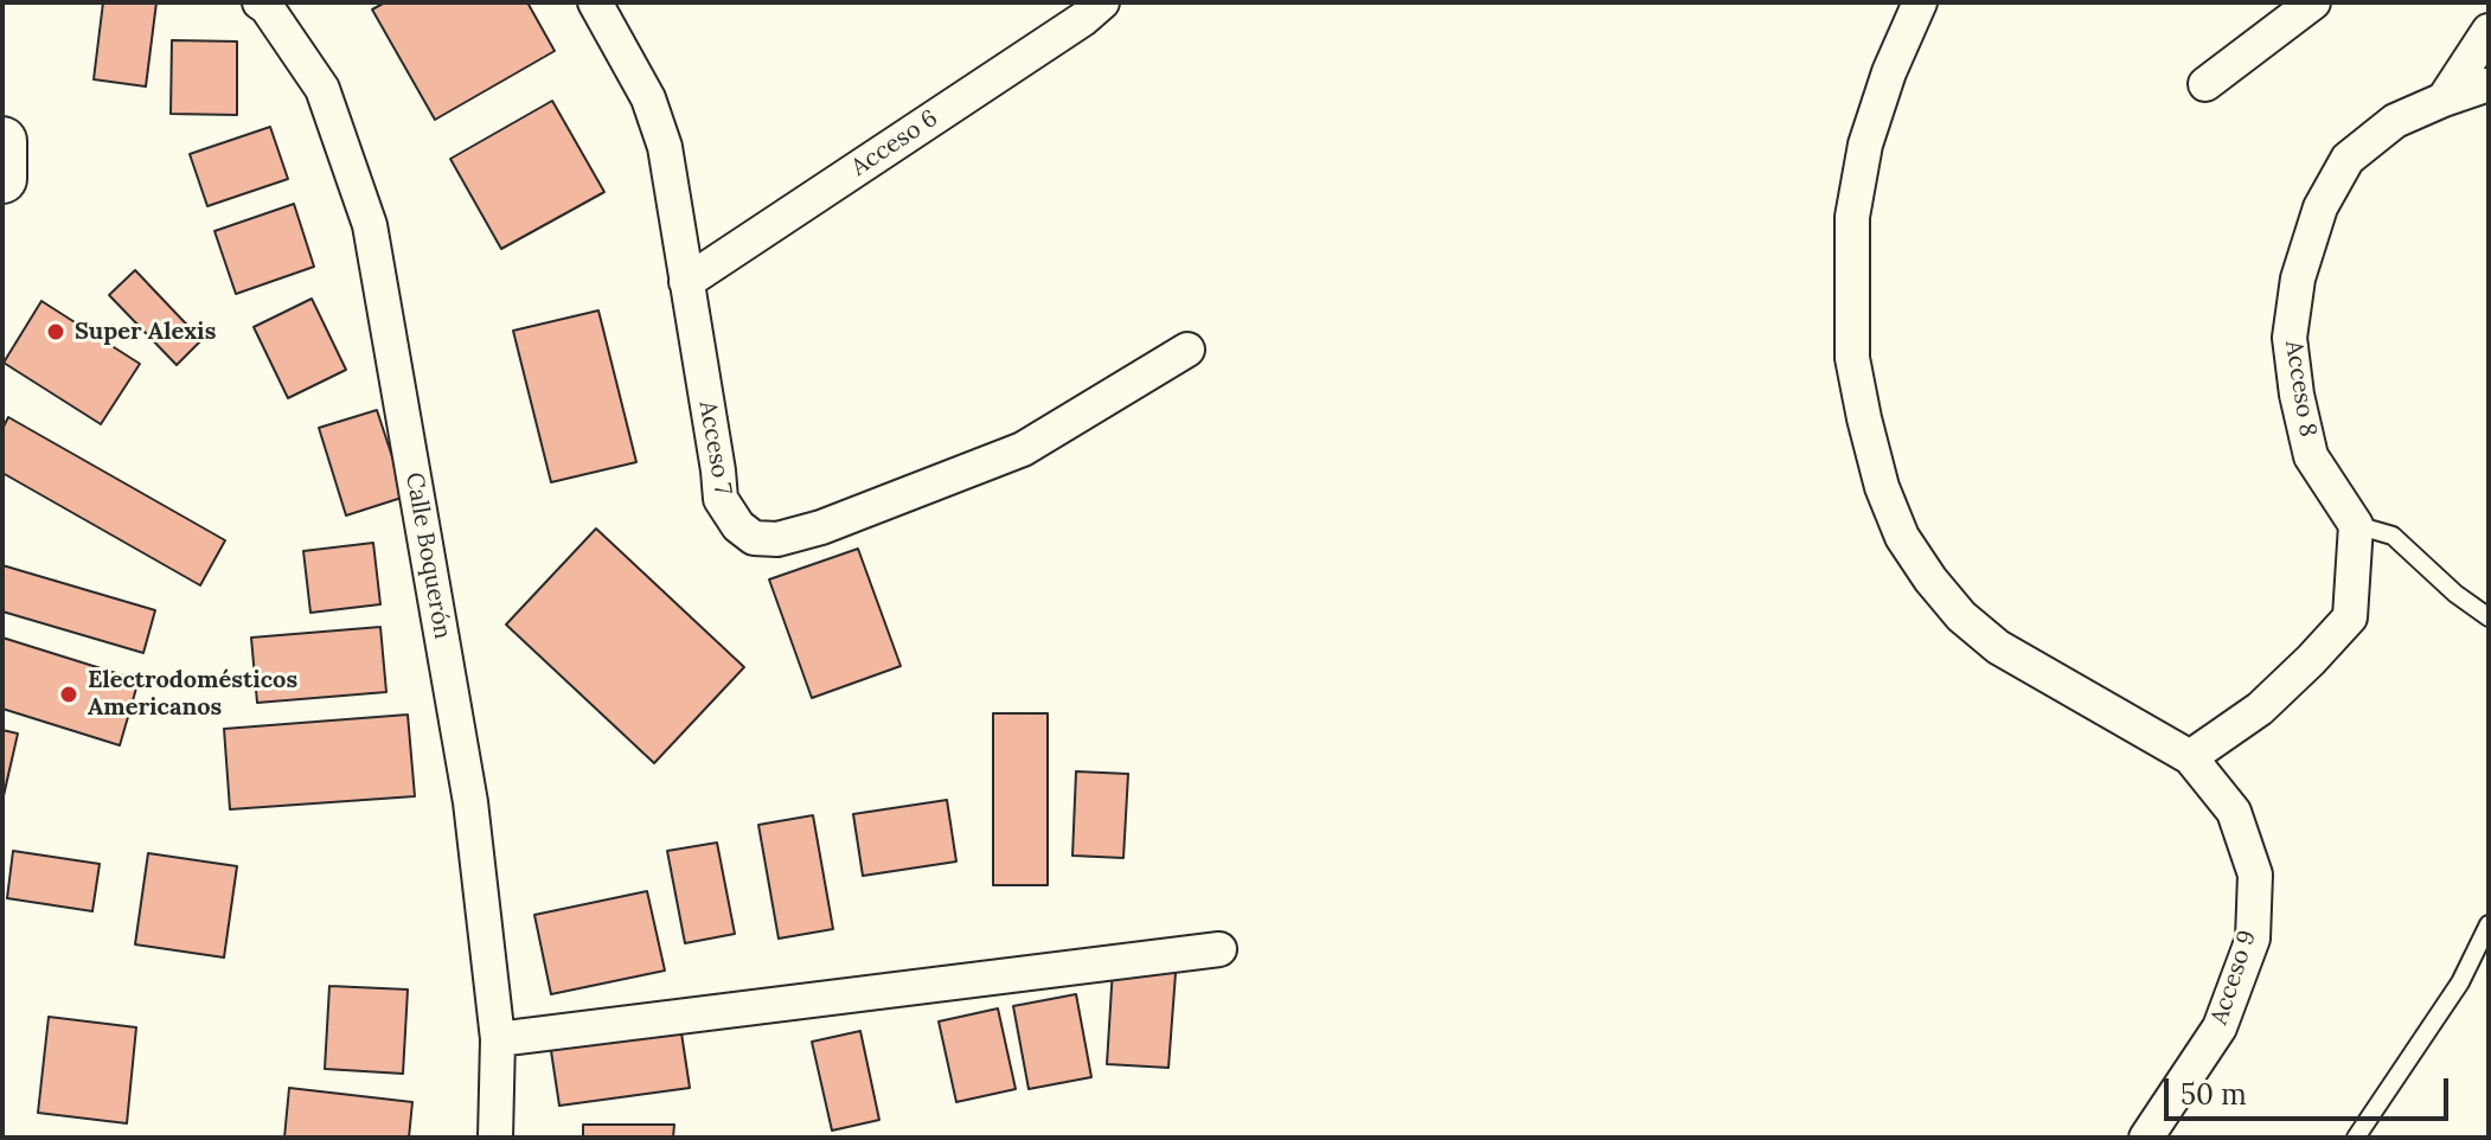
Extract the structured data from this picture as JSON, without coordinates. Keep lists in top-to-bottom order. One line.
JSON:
{"streets":{"street":["Acceso 6","Acceso 8","Acceso 7","Calle Boquerón","Acceso 9"]},"crossings":[["Acceso 6","Acceso 7"]],"places":["Super Alexis","Electrodomésticos Americanos"],"scale_bar":"50 m"}
